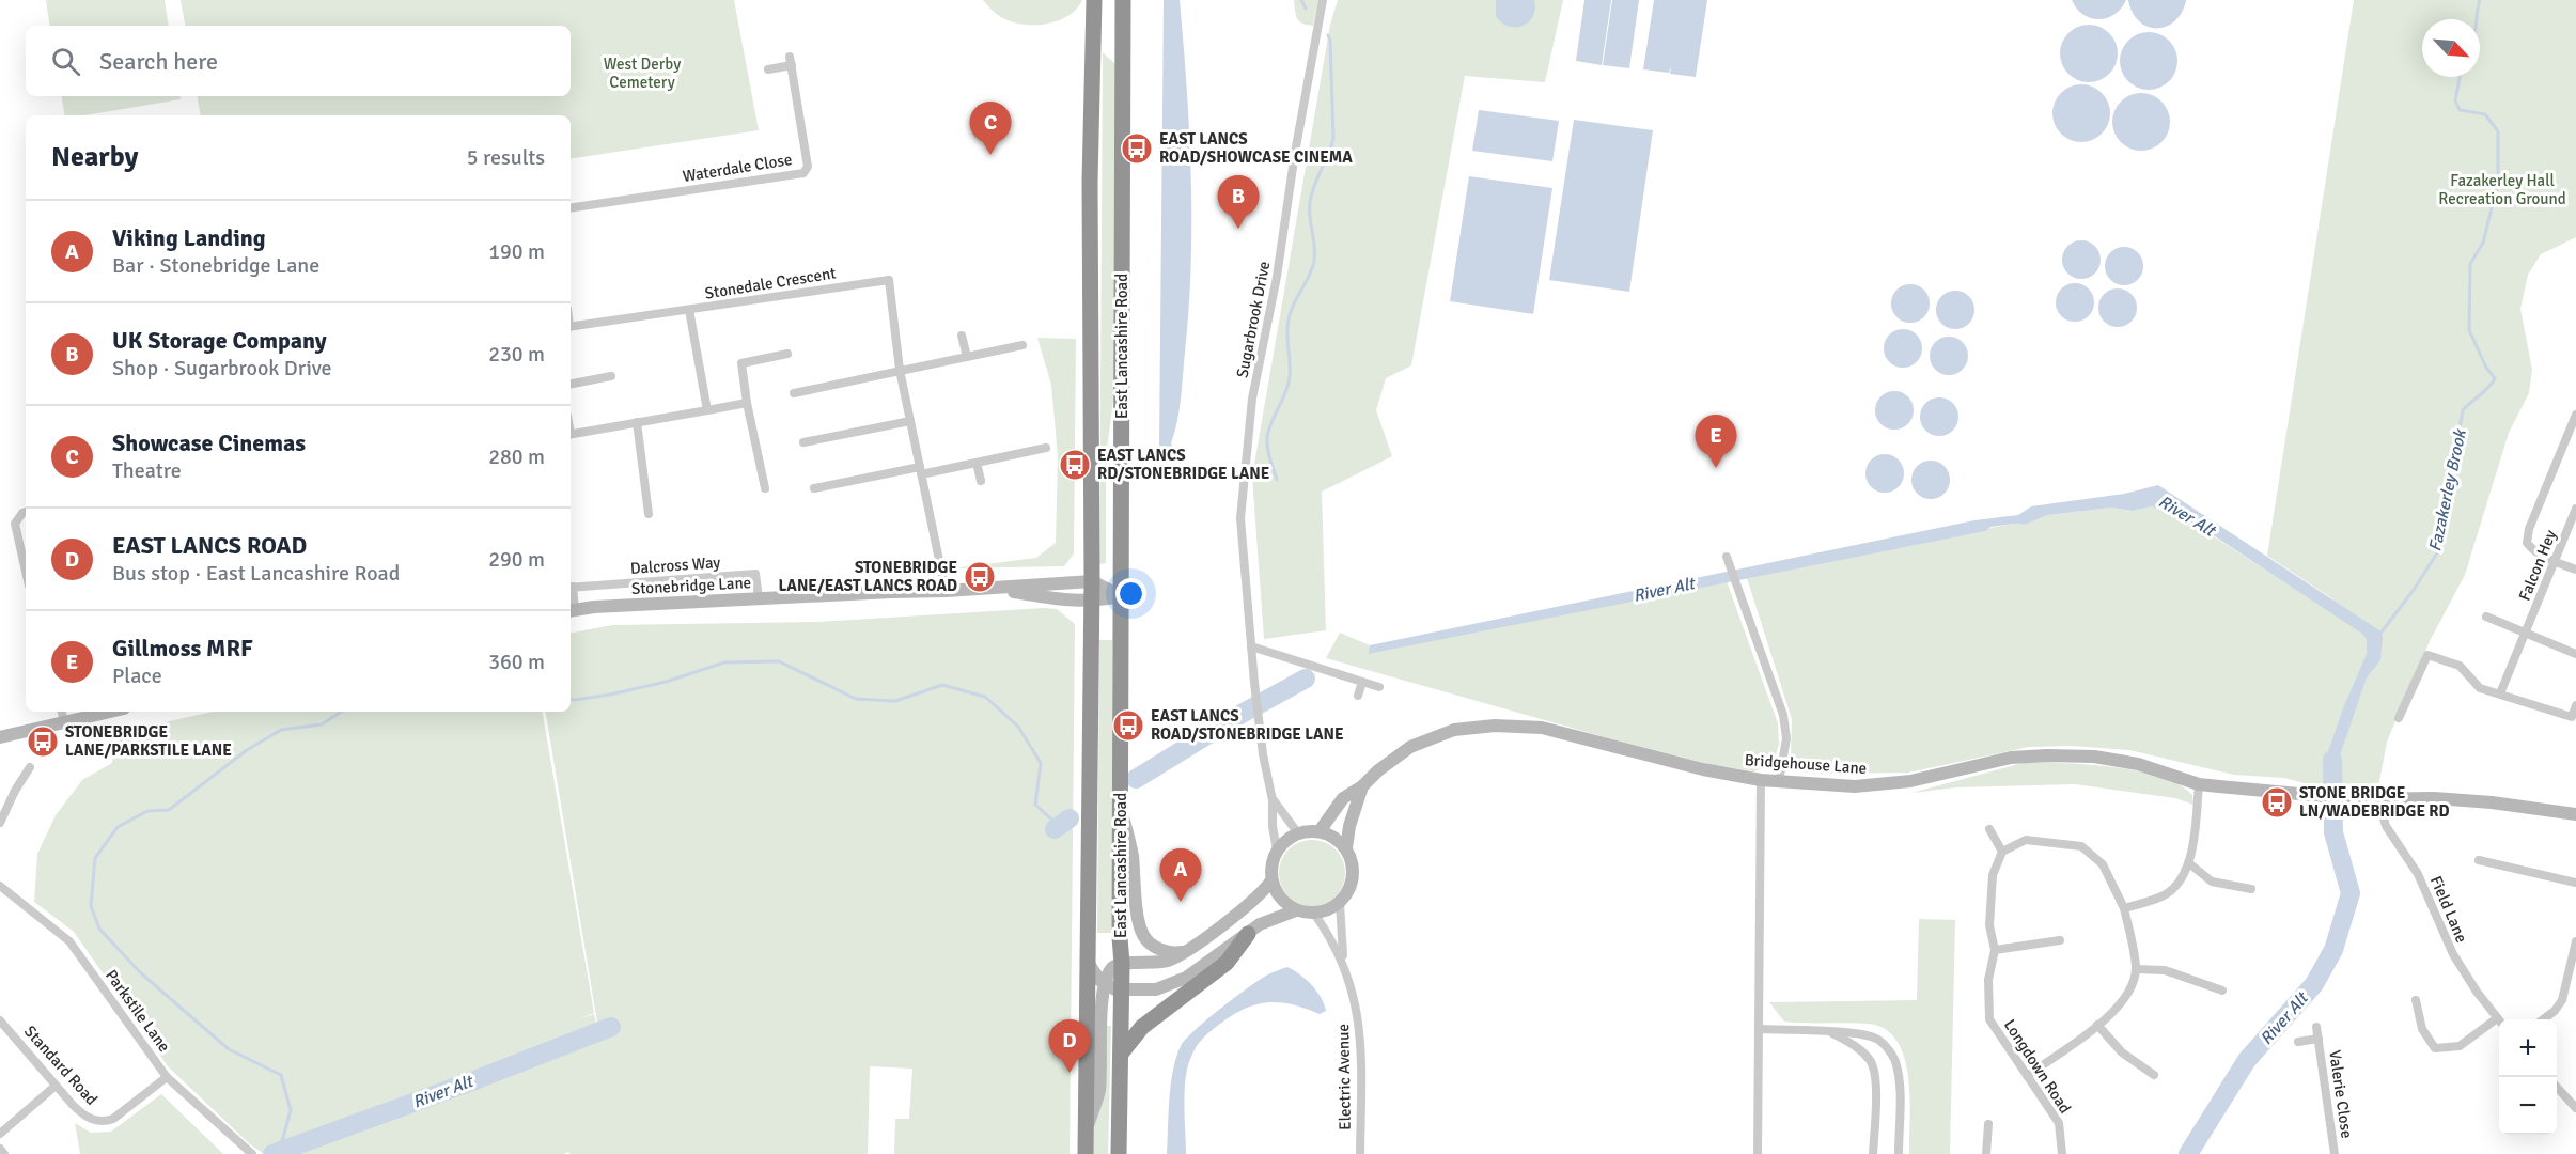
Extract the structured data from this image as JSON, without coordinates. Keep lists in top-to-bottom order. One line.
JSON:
{"streets":{"highway":["East Lancashire Road"],"street":["Waterdale Close","Stonedale Crescent","Sugarbrook Drive","Dalcross Way","Falcon Hey","Stonebridge Lane","Bridgehouse Lane","Field Lane","Parkstile Lane","Standard Road","Longdown Road","Electric Avenue","Valerie Close"]},"crossings":[["Stonedale Crescent","Stonebridge Lane"],["East Lancashire Road","Stonebridge Lane"],["Dalcross Way","Stonebridge Lane"],["Bridgehouse Lane","Field Lane"],["Bridgehouse Lane","Electric Avenue"],["Parkstile Lane","Standard Road"]],"water":["Fazakerley Brook","River Alt"],"parks":["West Derby Cemetery","Fazakerley Hall Recreation Ground"],"places":{"bus stop":["EAST LANCS ROAD/SHOWCASE CINEMA","EAST LANCS RD/STONEBRIDGE LANE","STONEBRIDGE LANE/EAST LANCS ROAD","EAST LANCS ROAD/STONEBRIDGE LANE","STONEBRIDGE LANE/PARKSTILE LANE","STONE BRIDGE LN/WADEBRIDGE RD"]},"north":"bottom right","page":{"search":"Search here","pins":["C","B","E","A","D"],"heading":["Nearby","5 results"],"list":[{"mark":"A","name":"Viking Landing","note":"Bar · Stonebridge Lane","value":"190 m"},{"mark":"B","name":"UK Storage Company","note":"Shop · Sugarbrook Drive","value":"230 m"},{"mark":"C","name":"Showcase Cinemas","note":"Theatre","value":"280 m"},{"mark":"D","name":"EAST LANCS ROAD","note":"Bus stop · East Lancashire Road","value":"290 m"},{"mark":"E","name":"Gillmoss MRF","note":"Place","value":"360 m"}],"map_buttons":["+","−"]}}
